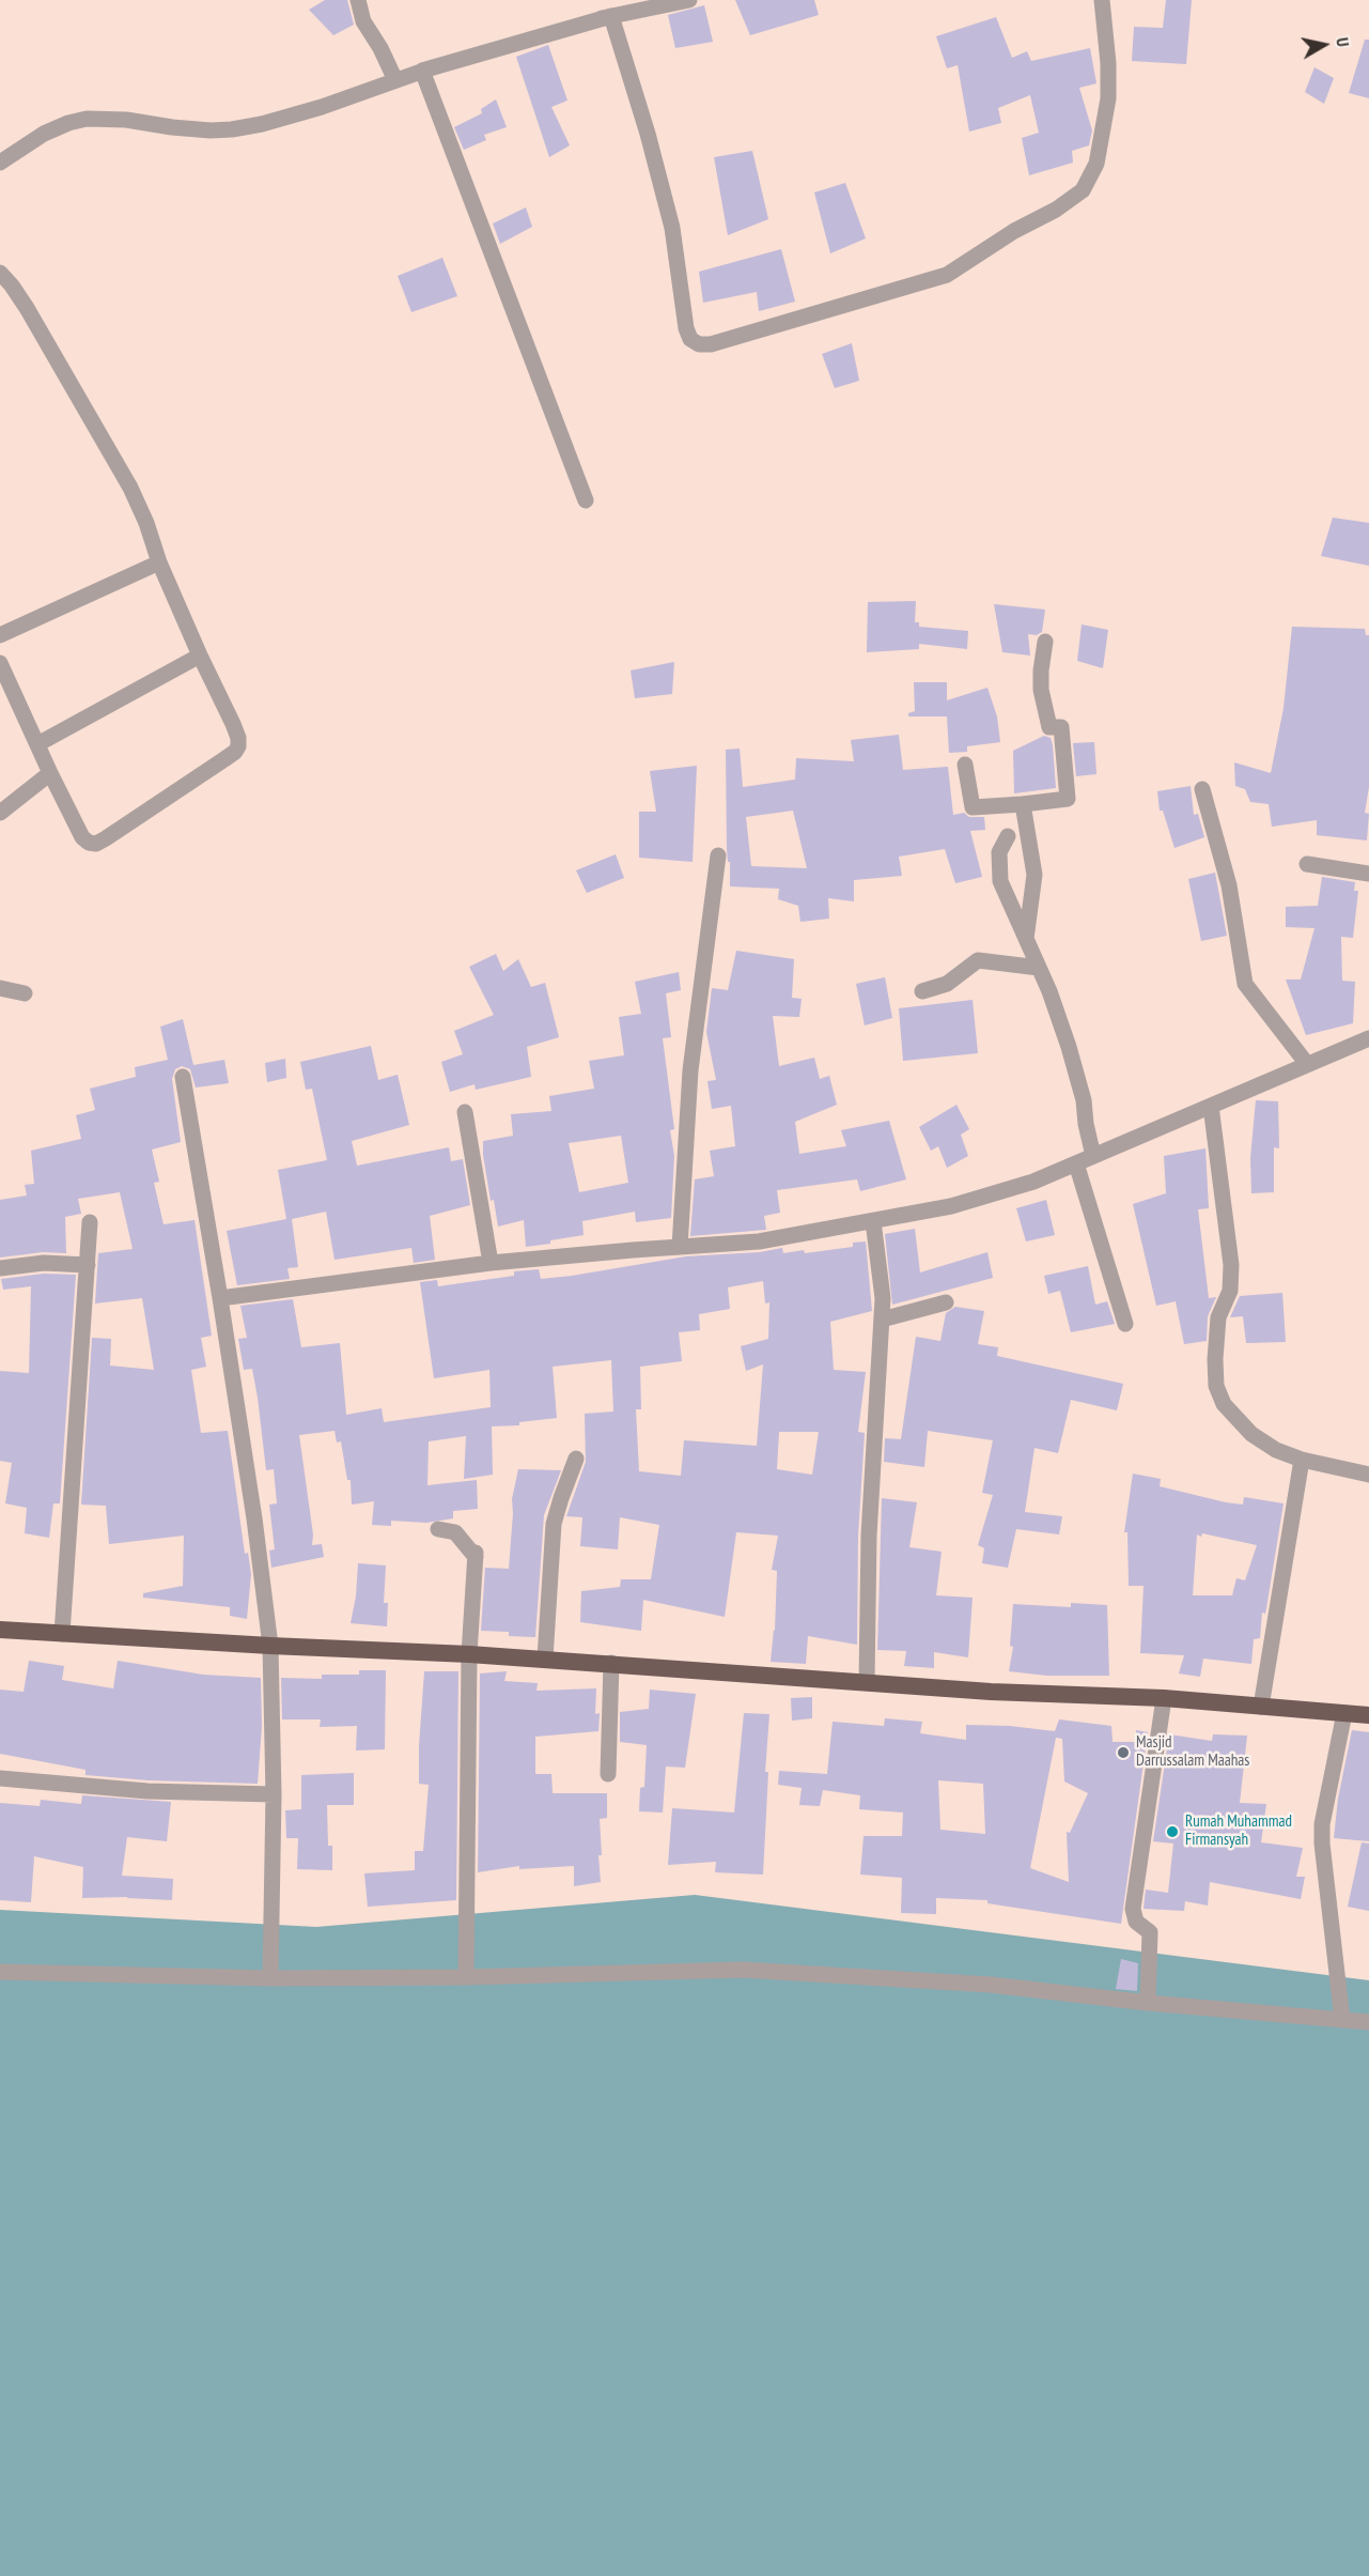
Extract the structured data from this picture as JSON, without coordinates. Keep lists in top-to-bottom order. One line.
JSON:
{"places":["Masjid Darrussalam Maahas","Rumah Muhammad Firmansyah"],"north":"right"}
